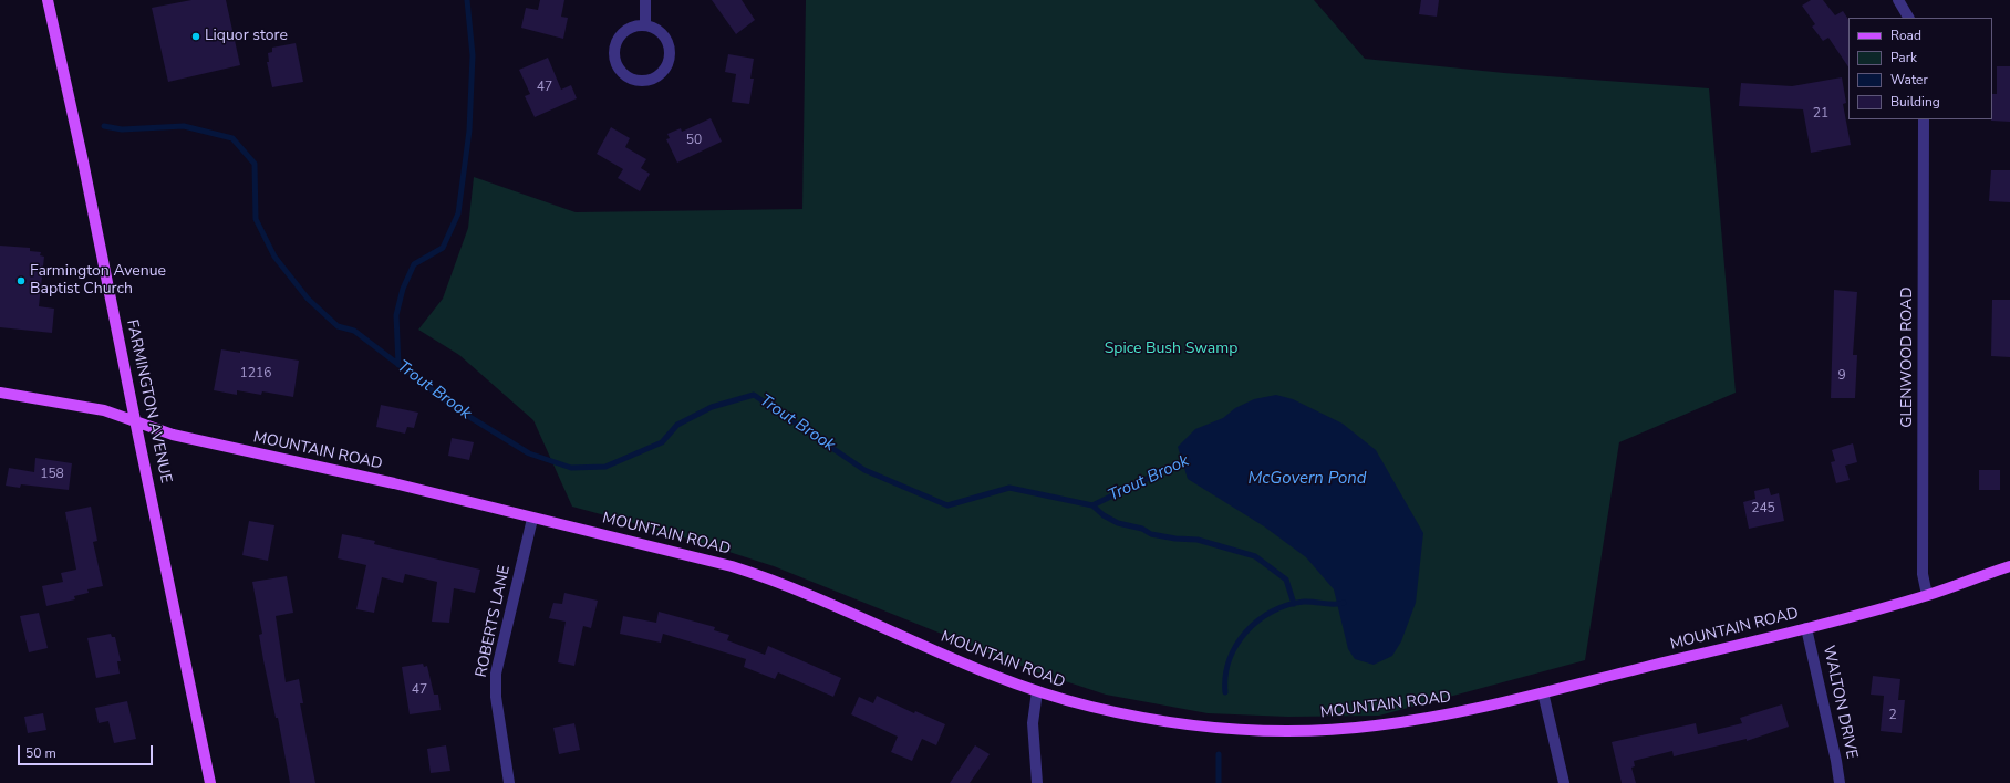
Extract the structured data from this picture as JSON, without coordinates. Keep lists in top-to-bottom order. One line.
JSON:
{"streets":{"main road":["FARMINGTON AVENUE","MOUNTAIN ROAD"],"street":["GLENWOOD ROAD","ROBERTS LANE","WALTON DRIVE"]},"crossings":[["GLENWOOD ROAD","MOUNTAIN ROAD"],["FARMINGTON AVENUE","MOUNTAIN ROAD"],["MOUNTAIN ROAD","ROBERTS LANE"],["MOUNTAIN ROAD","WALTON DRIVE"]],"water":["Trout Brook","McGovern Pond"],"parks":["Spice Bush Swamp"],"places":["Liquor store","Farmington Avenue Baptist Church"],"house_numbers":["47","21","50","1216","9","158","245","47","2"],"legend":["Road","Park","Water","Building"],"scale_bar":"50 m"}
